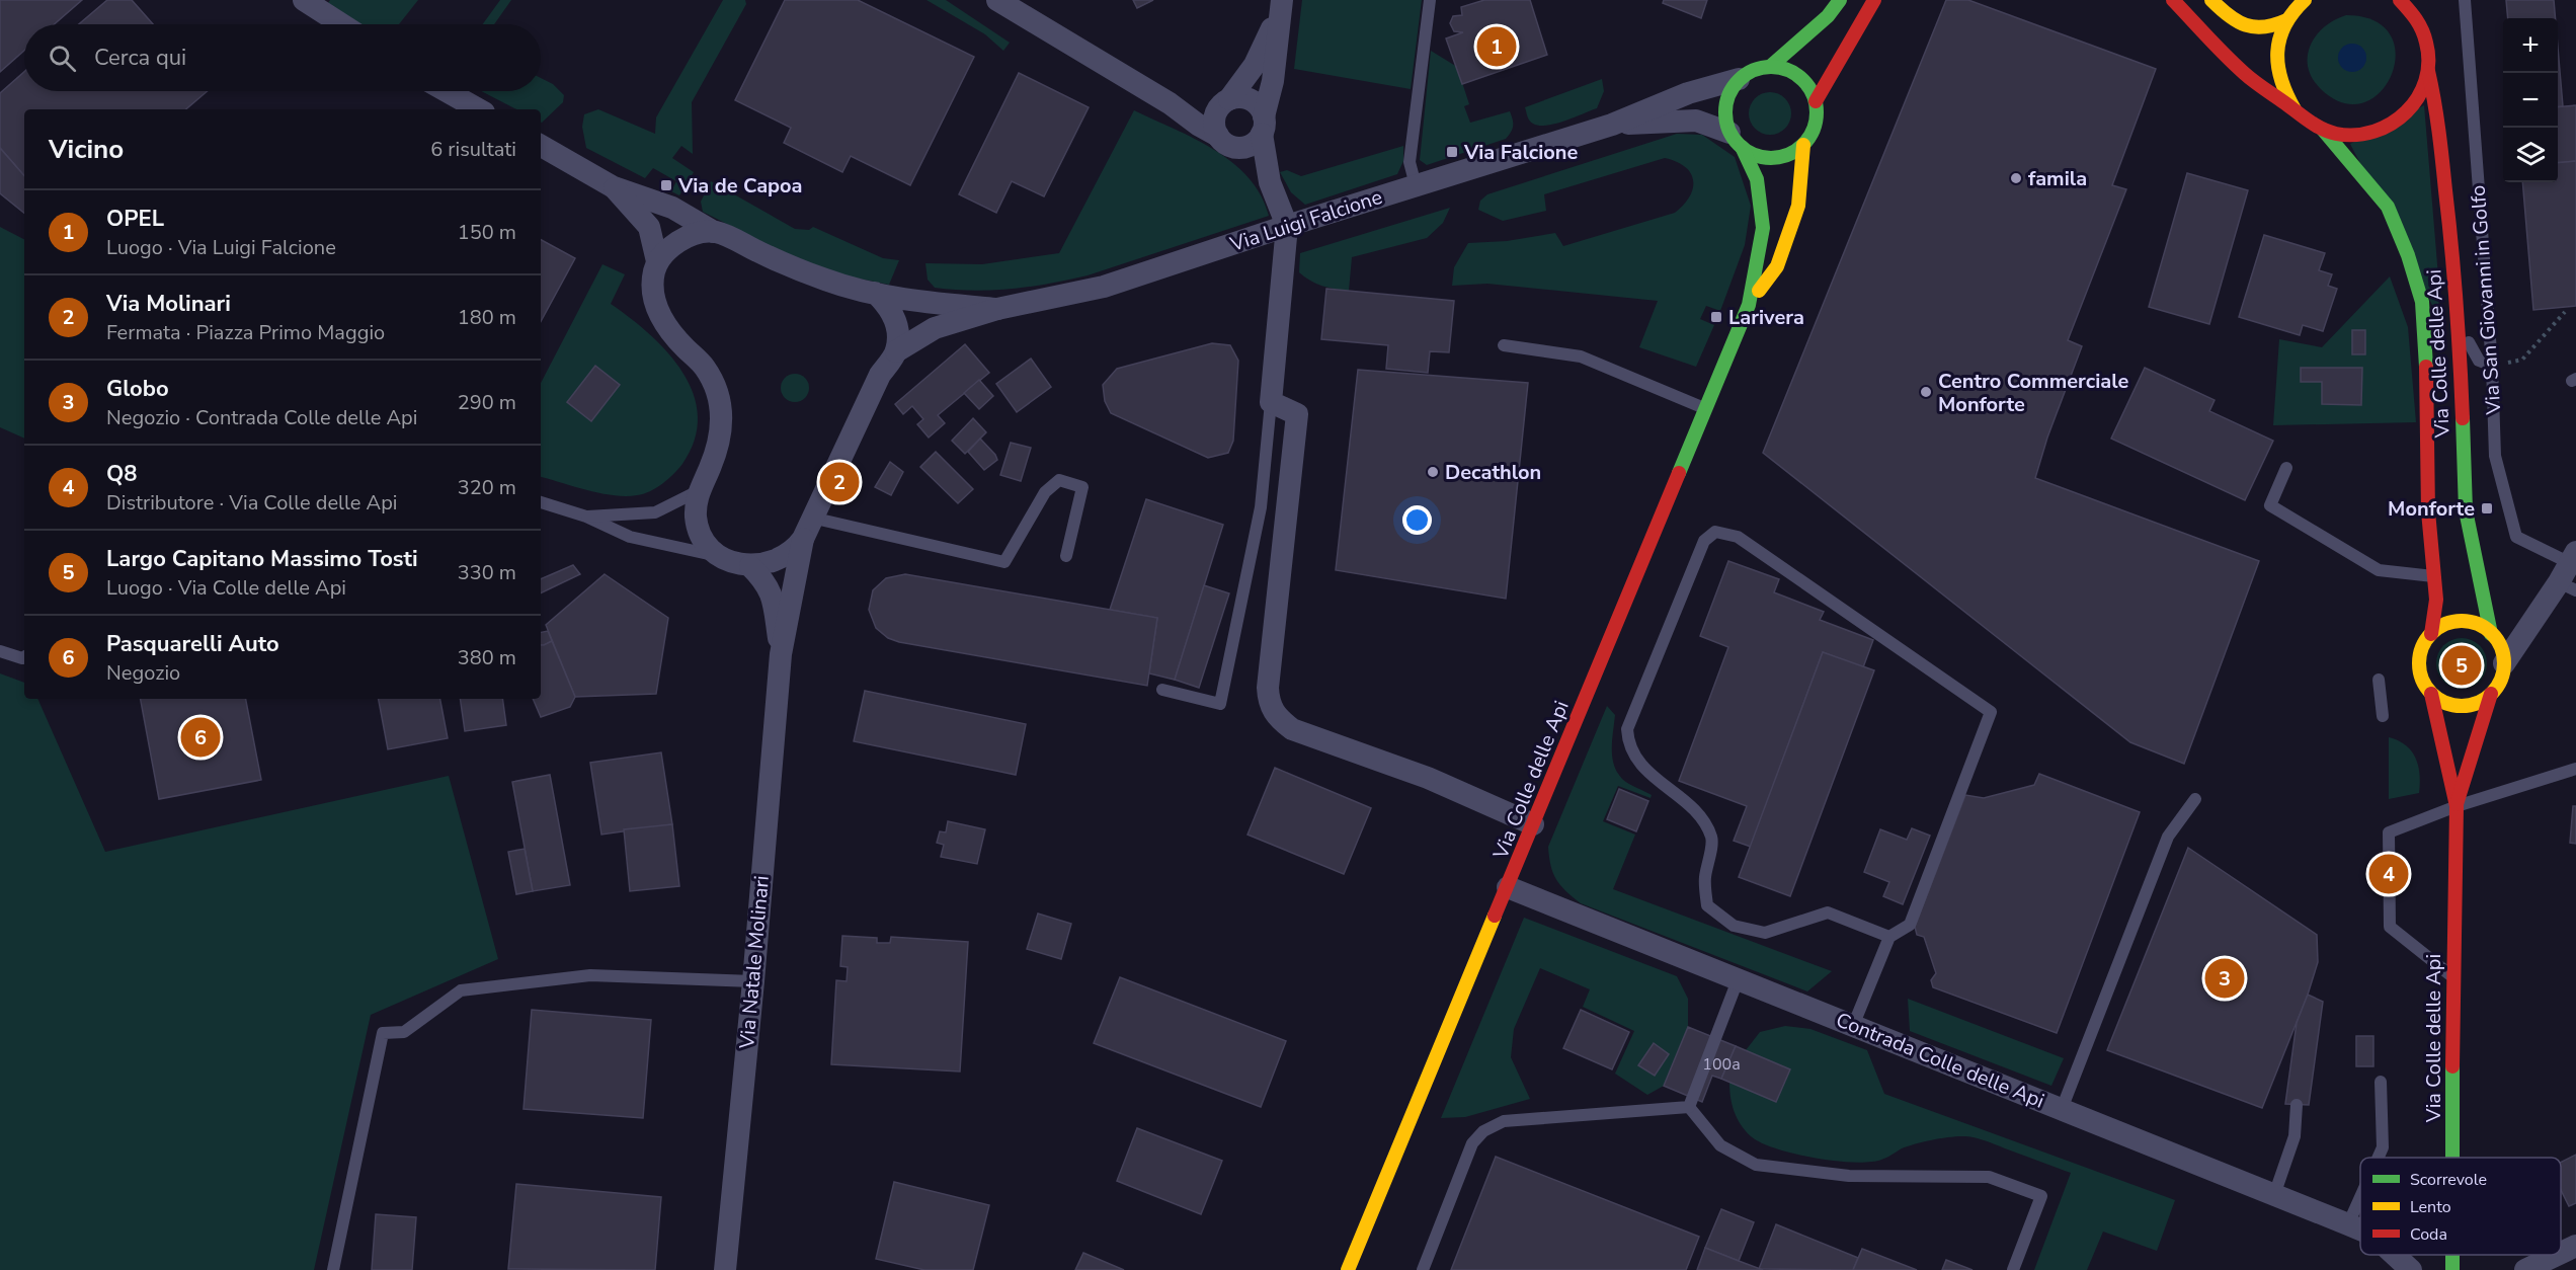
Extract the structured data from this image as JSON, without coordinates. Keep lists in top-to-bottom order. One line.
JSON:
{"streets":{"main road":["Via Colle delle Api"],"street":["Via Luigi Falcione","Via Natale Molinari","Contrada Colle delle Api"],"lane":["Via San Giovanni in Golfo"]},"crossings":[["Via Luigi Falcione","Via Colle delle Api"],["Via Colle delle Api","Contrada Colle delle Api"]],"places":{"transit":["Via Falcione","Via de Capoa","Larivera","Monforte"],"other":["famila","Centro Commerciale Monforte","Decathlon"]},"house_numbers":["100a"],"legend":["Scorrevole","Lento","Coda"],"page":{"map_buttons":["+","−"],"pins":["1","2","5","6","4","3"],"search":"Cerca qui","heading":["Vicino","6 risultati"],"list":[{"mark":"1","name":"OPEL","note":"Luogo · Via Luigi Falcione","value":"150 m"},{"mark":"2","name":"Via Molinari","note":"Fermata · Piazza Primo Maggio","value":"180 m"},{"mark":"3","name":"Globo","note":"Negozio · Contrada Colle delle Api","value":"290 m"},{"mark":"4","name":"Q8","note":"Distributore · Via Colle delle Api","value":"320 m"},{"mark":"5","name":"Largo Capitano Massimo Tosti","note":"Luogo · Via Colle delle Api","value":"330 m"},{"mark":"6","name":"Pasquarelli Auto","note":"Negozio","value":"380 m"}]}}
